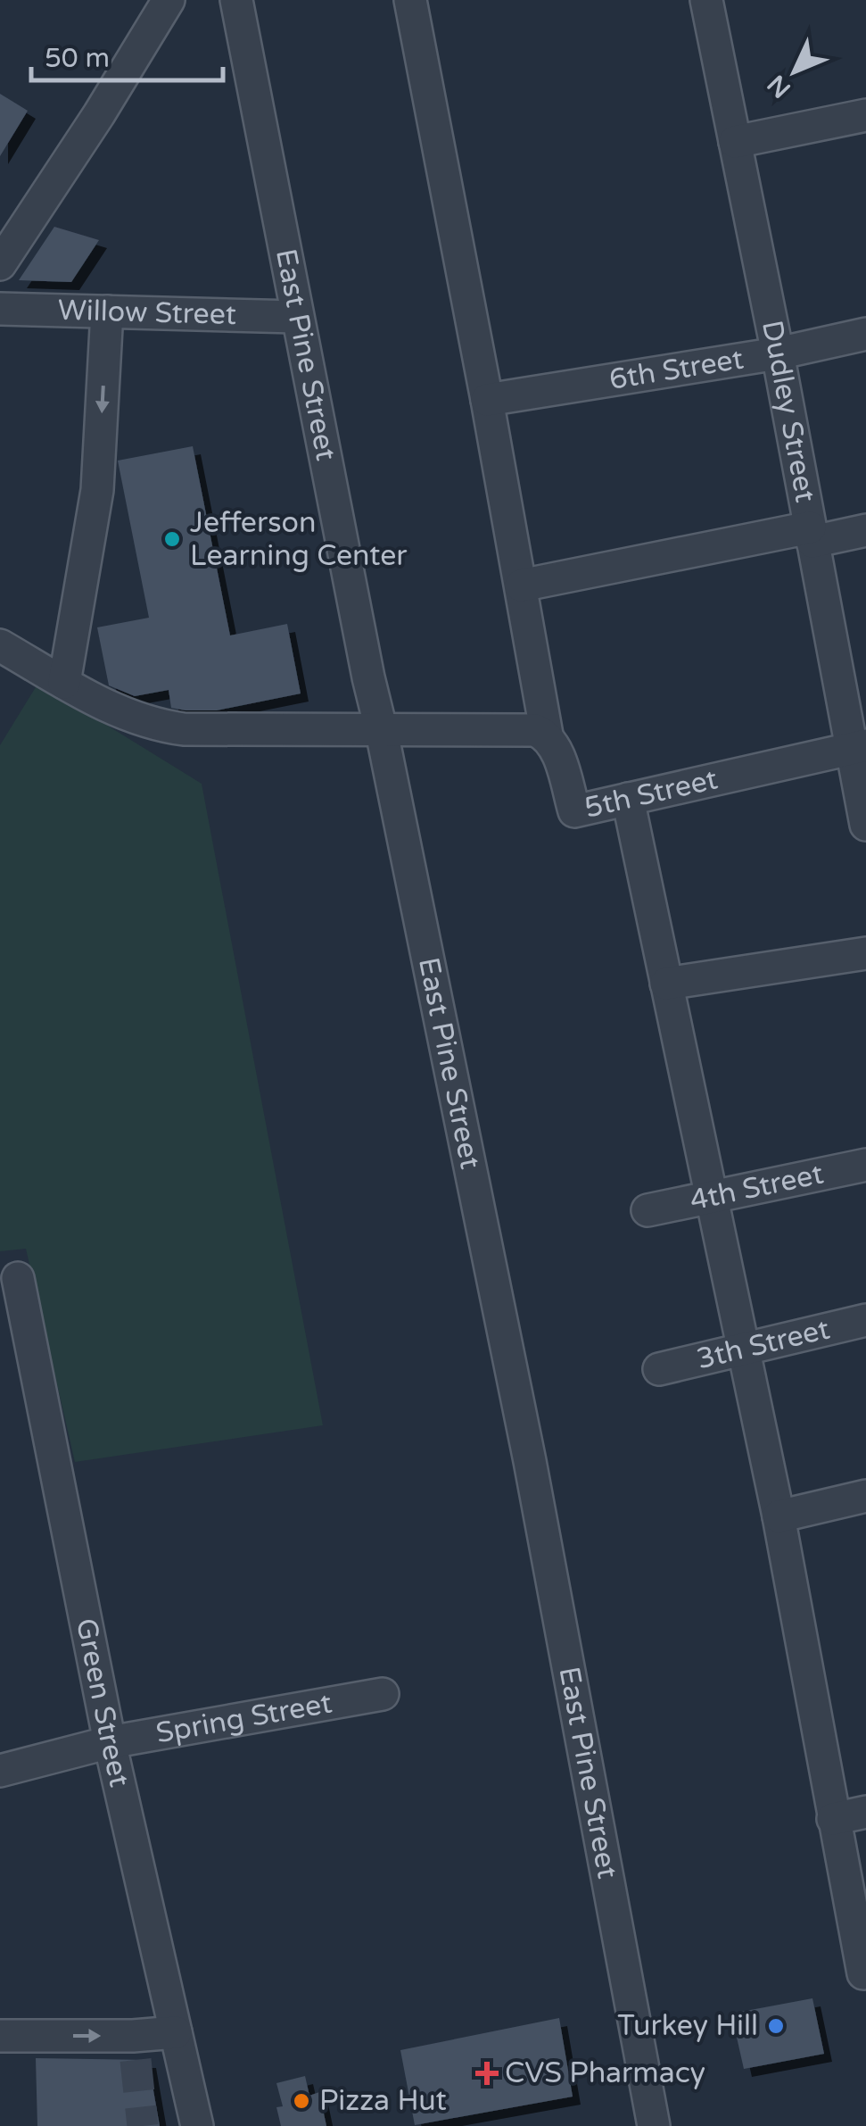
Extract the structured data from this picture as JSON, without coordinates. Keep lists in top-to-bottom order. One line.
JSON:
{"streets":{"street":["Willow Street","East Pine Street","6th Street","Dudley Street","5th Street","4th Street","3th Street","Green Street","Spring Street"]},"crossings":[["Willow Street","East Pine Street"],["6th Street","Dudley Street"],["Dudley Street","5th Street"],["Green Street","Spring Street"]],"places":{"other":["Jefferson Learning Center","Turkey Hill","Pizza Hut"],"health":["CVS Pharmacy"]},"scale_bar":"50 m","north":"bottom left"}
